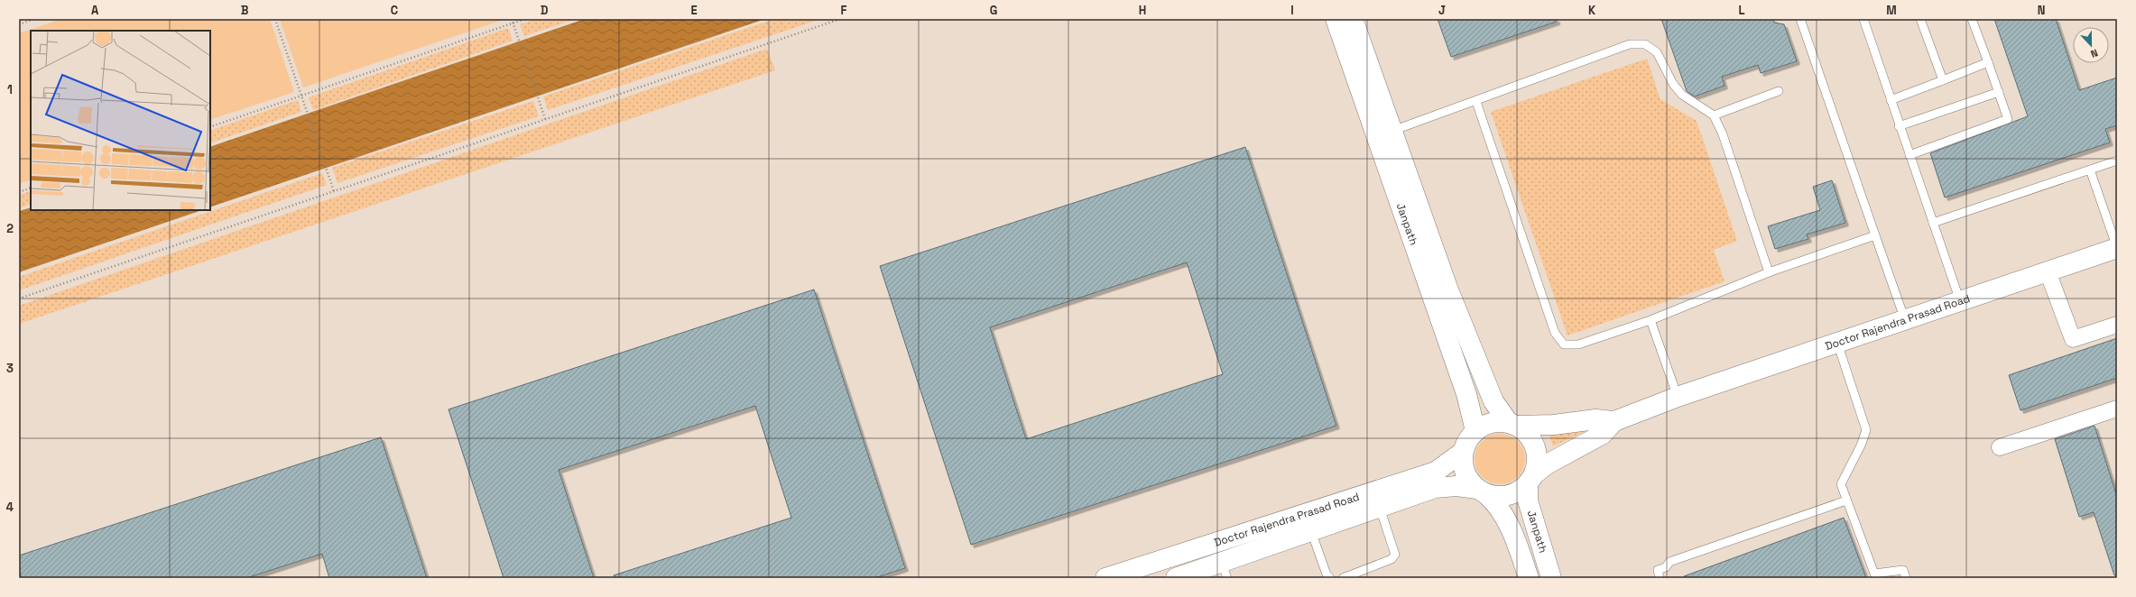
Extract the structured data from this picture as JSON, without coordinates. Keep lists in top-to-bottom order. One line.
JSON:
{"streets":{"main road":["Janpath","Doctor Rajendra Prasad Road"]},"crossings":[["Janpath","Doctor Rajendra Prasad Road"]],"north":"bottom","grid":{"columns":["A","B","C","D","E","F","G","H","I","J","K","L","M","N"],"rows":["1","2","3","4"]}}
